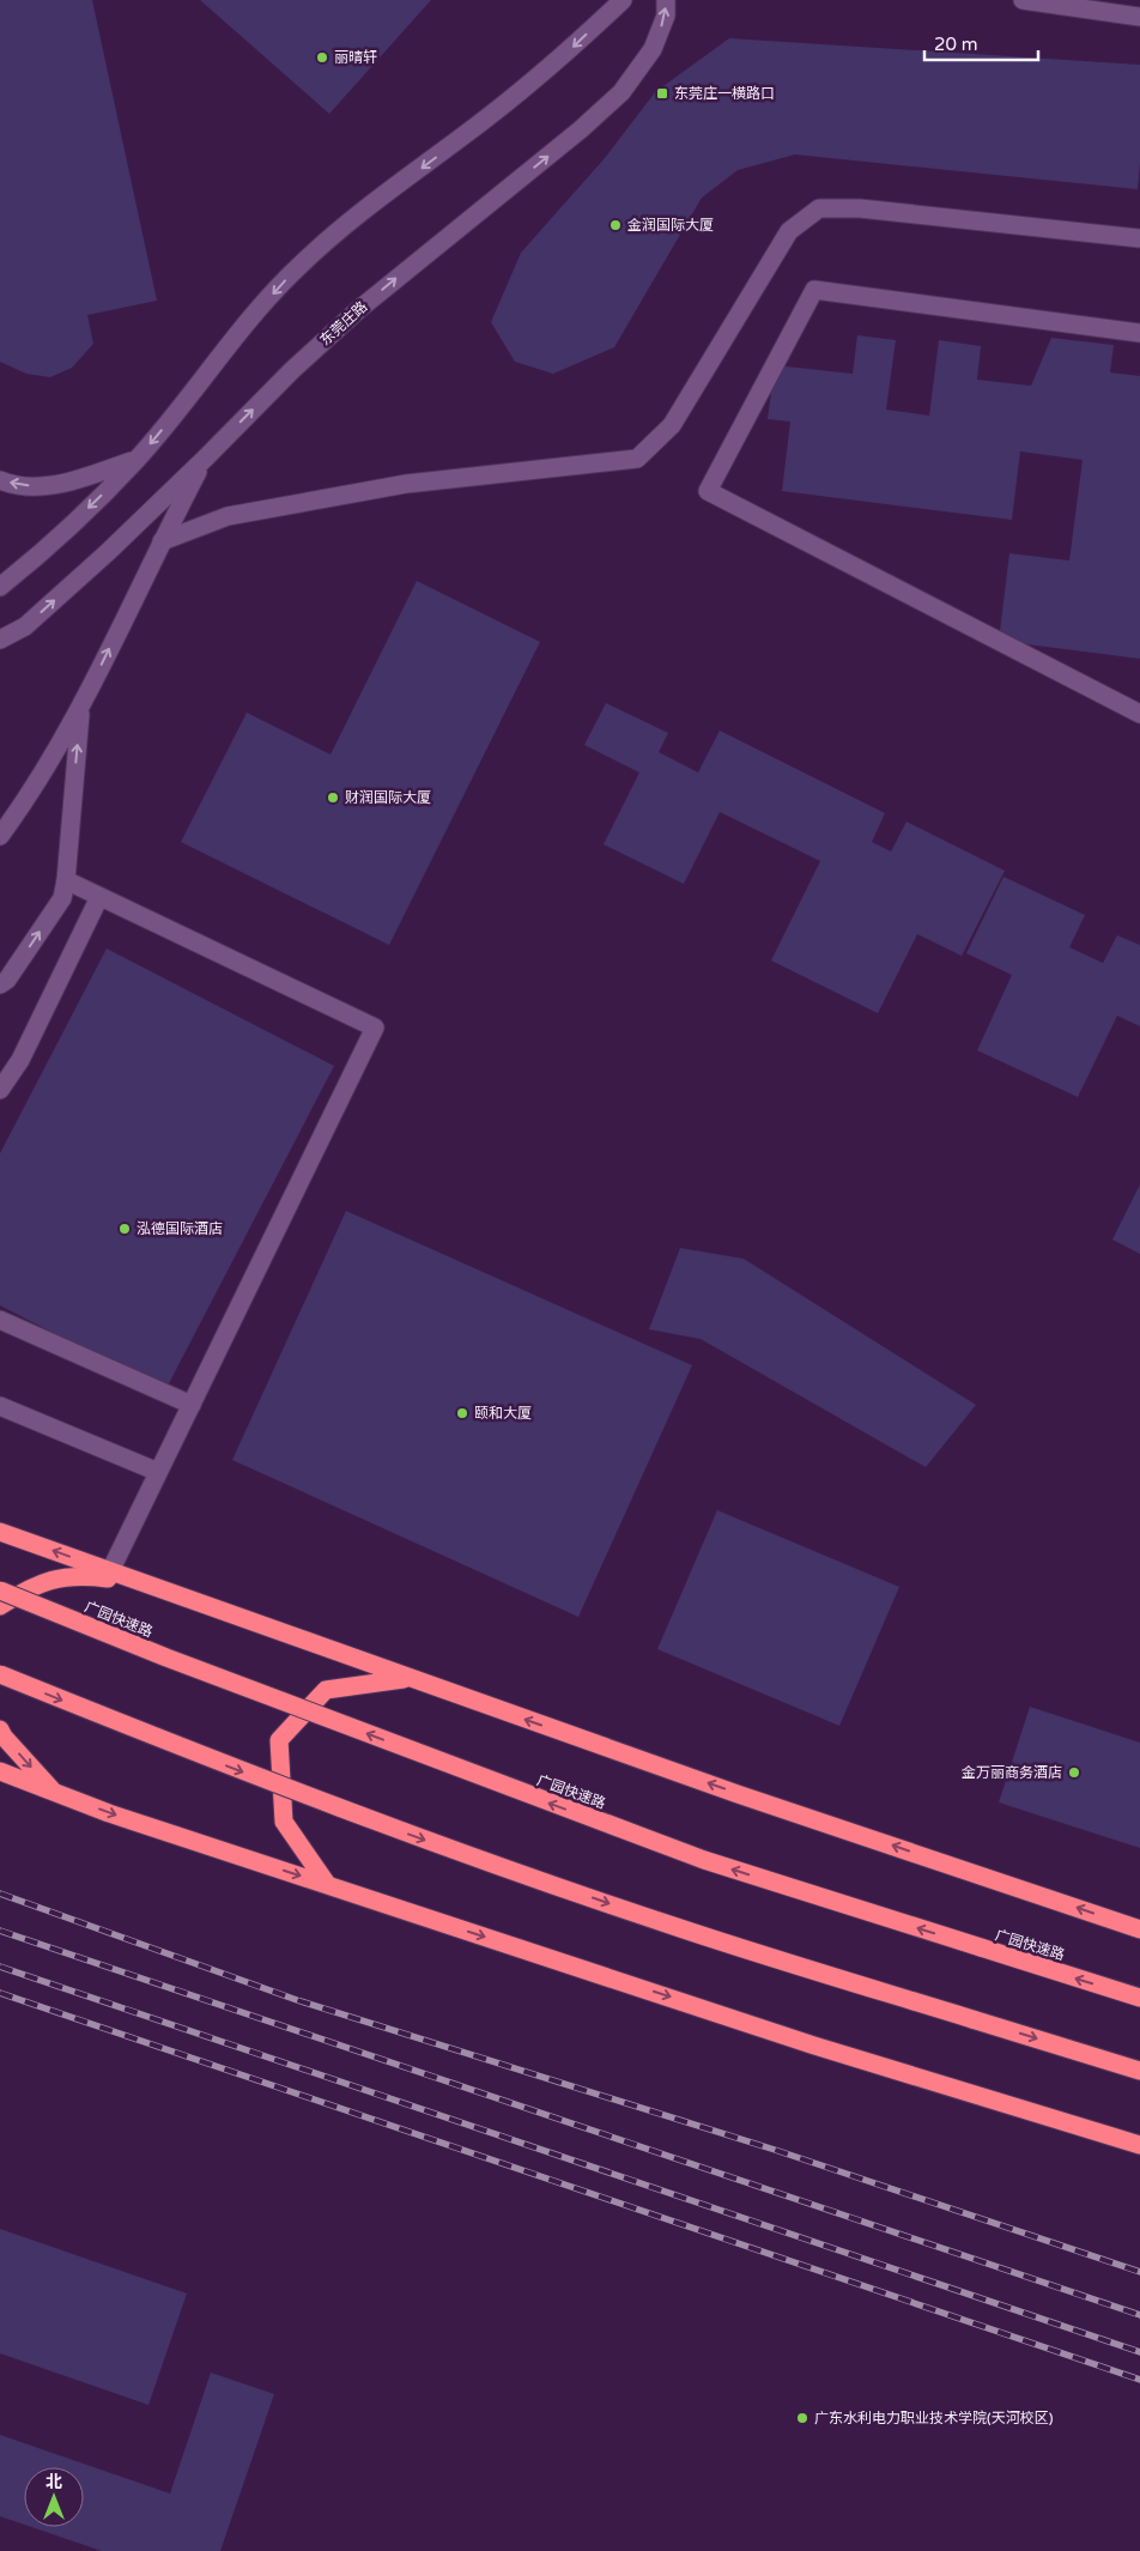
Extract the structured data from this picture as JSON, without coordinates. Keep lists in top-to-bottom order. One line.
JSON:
{"streets":{"highway":["广园快速路"],"street":["东莞庄路"]},"places":{"other":["丽晴轩","金润国际大厦","财润国际大厦","泓德国际酒店","颐和大厦","金万丽商务酒店","广东水利电力职业技术学院(天河校区)"],"transit":["东莞庄一横路口"]},"scale_bar":"20 m","north":"top"}
